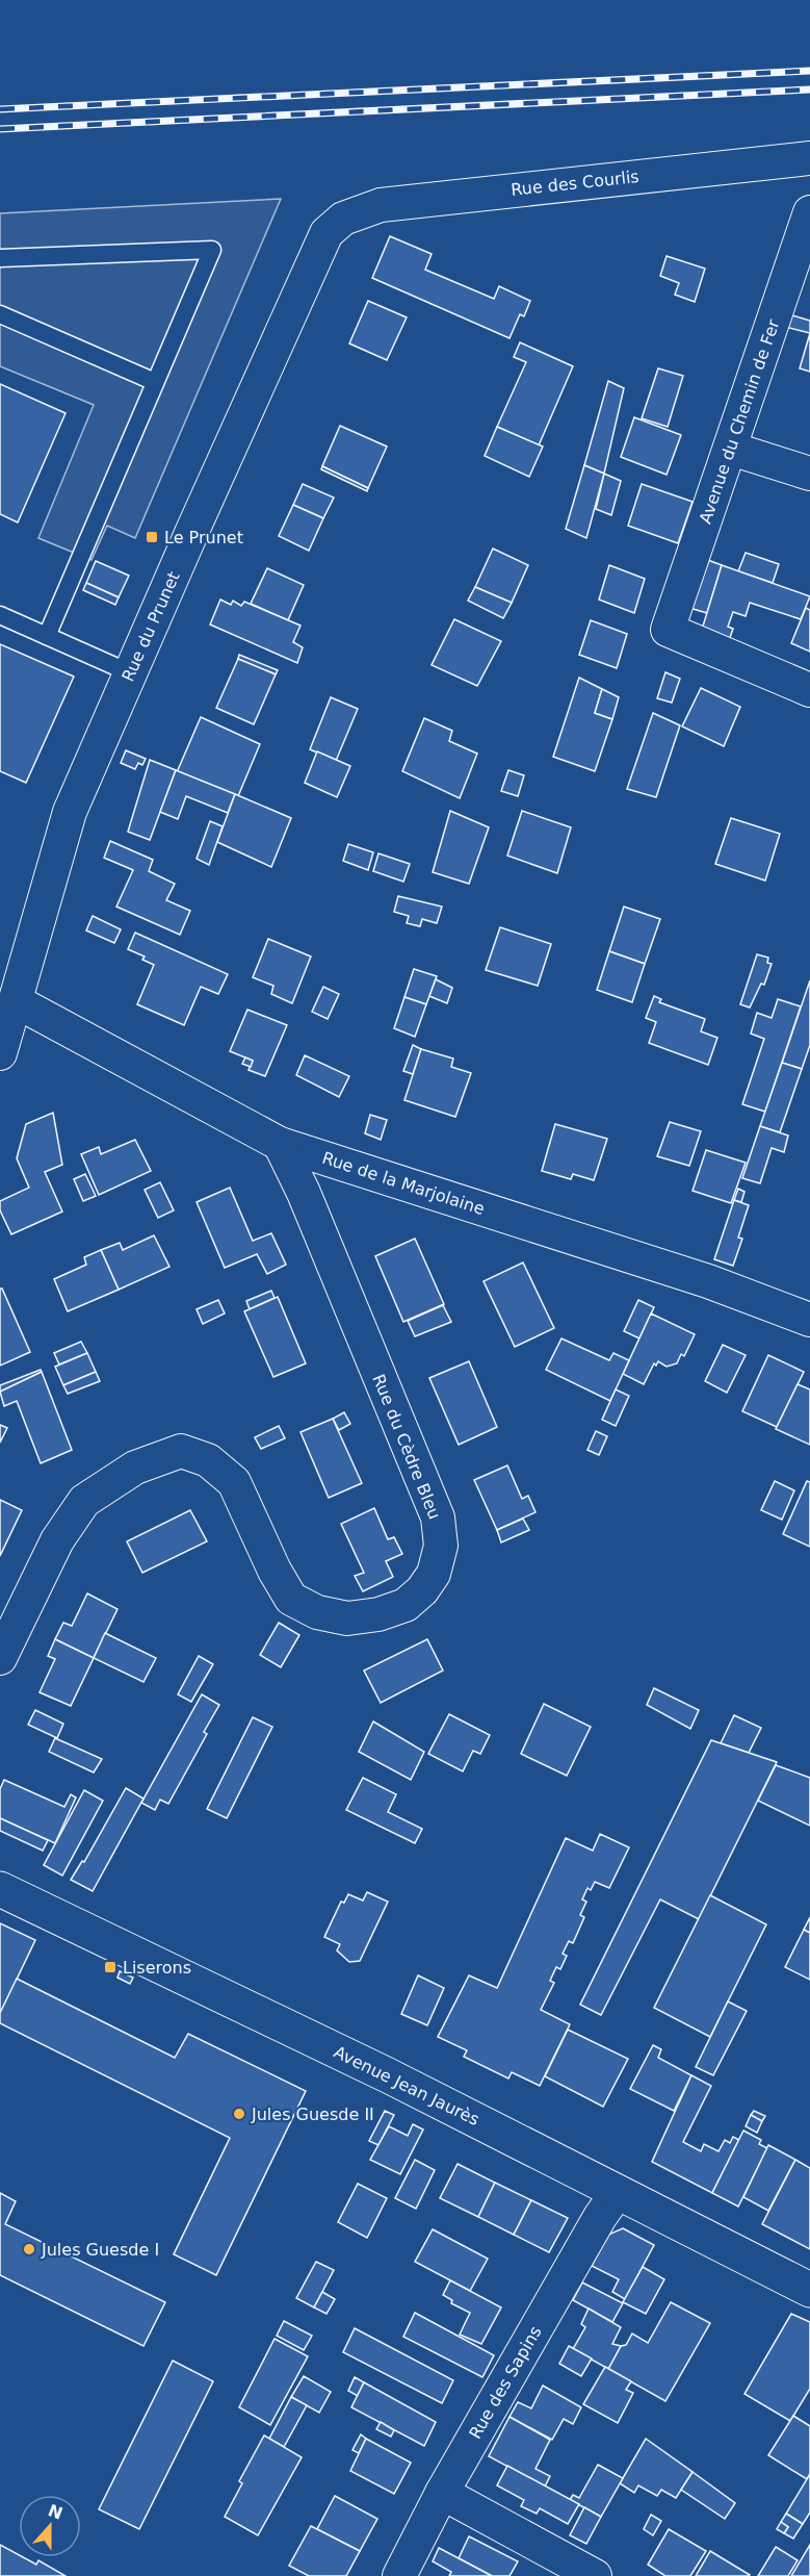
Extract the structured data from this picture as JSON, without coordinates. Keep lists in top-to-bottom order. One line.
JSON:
{"streets":{"main road":["Avenue Jean Jaurès"],"street":["Rue des Courlis","Avenue du Chemin de Fer","Rue du Prunet","Rue de la Marjolaine","Rue du Cèdre Bleu","Rue des Sapins"]},"crossings":[["Rue des Courlis","Rue du Prunet"],["Rue du Prunet","Rue de la Marjolaine"],["Rue de la Marjolaine","Rue du Cèdre Bleu"],["Avenue Jean Jaurès","Rue des Sapins"]],"places":{"transit":["Le Prunet","Liserons"],"other":["Jules Guesde II","Jules Guesde I"]},"north":"top"}
